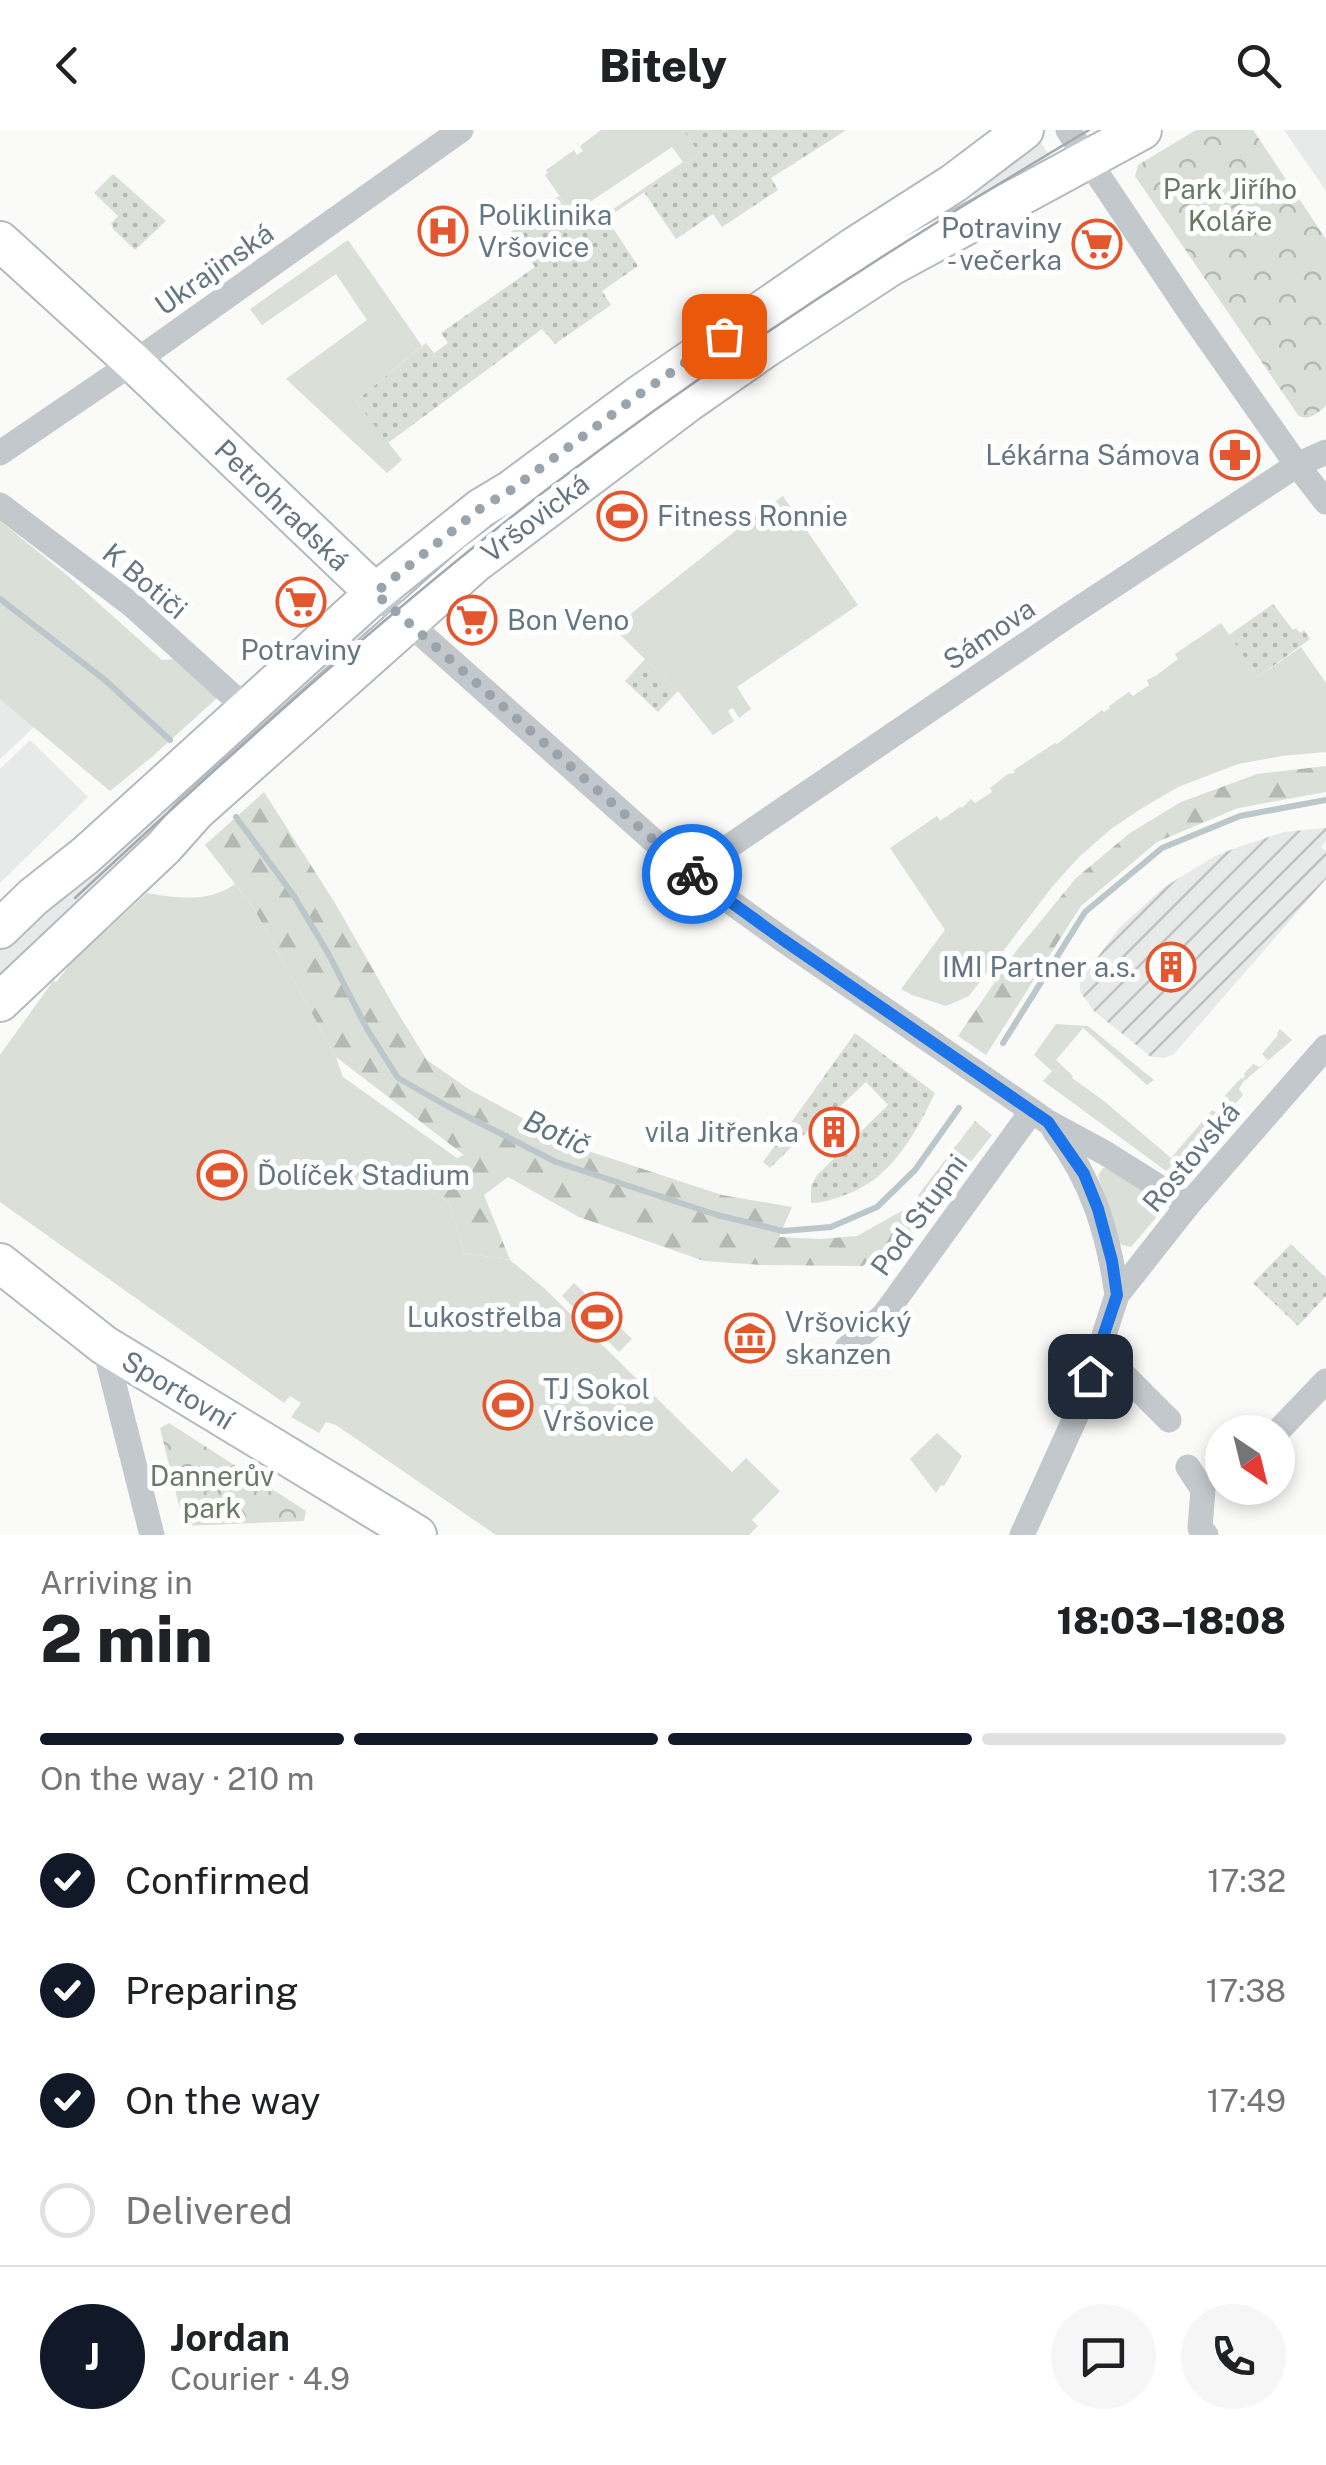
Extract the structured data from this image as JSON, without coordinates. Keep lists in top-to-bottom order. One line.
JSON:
{"streets":{"main road":["Petrohradská","Vršovická","Sportovní"],"street":["Ukrajinská","K Botiči","Sámova","Rostovská","Pod Stupni"]},"crossings":[["Ukrajinská","Petrohradská"],["Petrohradská","Vršovická"],["Petrohradská","Sámova"],["Petrohradská","Rostovská"],["Petrohradská","Pod Stupni"],["Vršovická","K Botiči"]],"water":["Botič"],"parks":["Park Jiřího Koláře","Dannerův park"],"places":{"hospital":["Poliklinika Vršovice"],"supermarket":["Potraviny - večerka","Potraviny","Bon Veno"],"pharmacy":["Lékárna Sámova"],"sports":["Fitness Ronnie","Ďolíček Stadium","Lukostřelba","TJ Sokol Vršovice"],"building":["IMI Partner a.s.","vila Jitřenka"],"museum":["Vršovický skanzen"]},"north":"bottom right","page":{"header":"Bitely","heading":["2 min","Arriving in","18:03–18:08"],"panel":["Jordan","Courier · 4.9"],"bar":"On the way · 210 m","list":[["Confirmed","17:32"],["Preparing","17:38"],["On the way","17:49"],"Delivered"],"round":"J"}}
